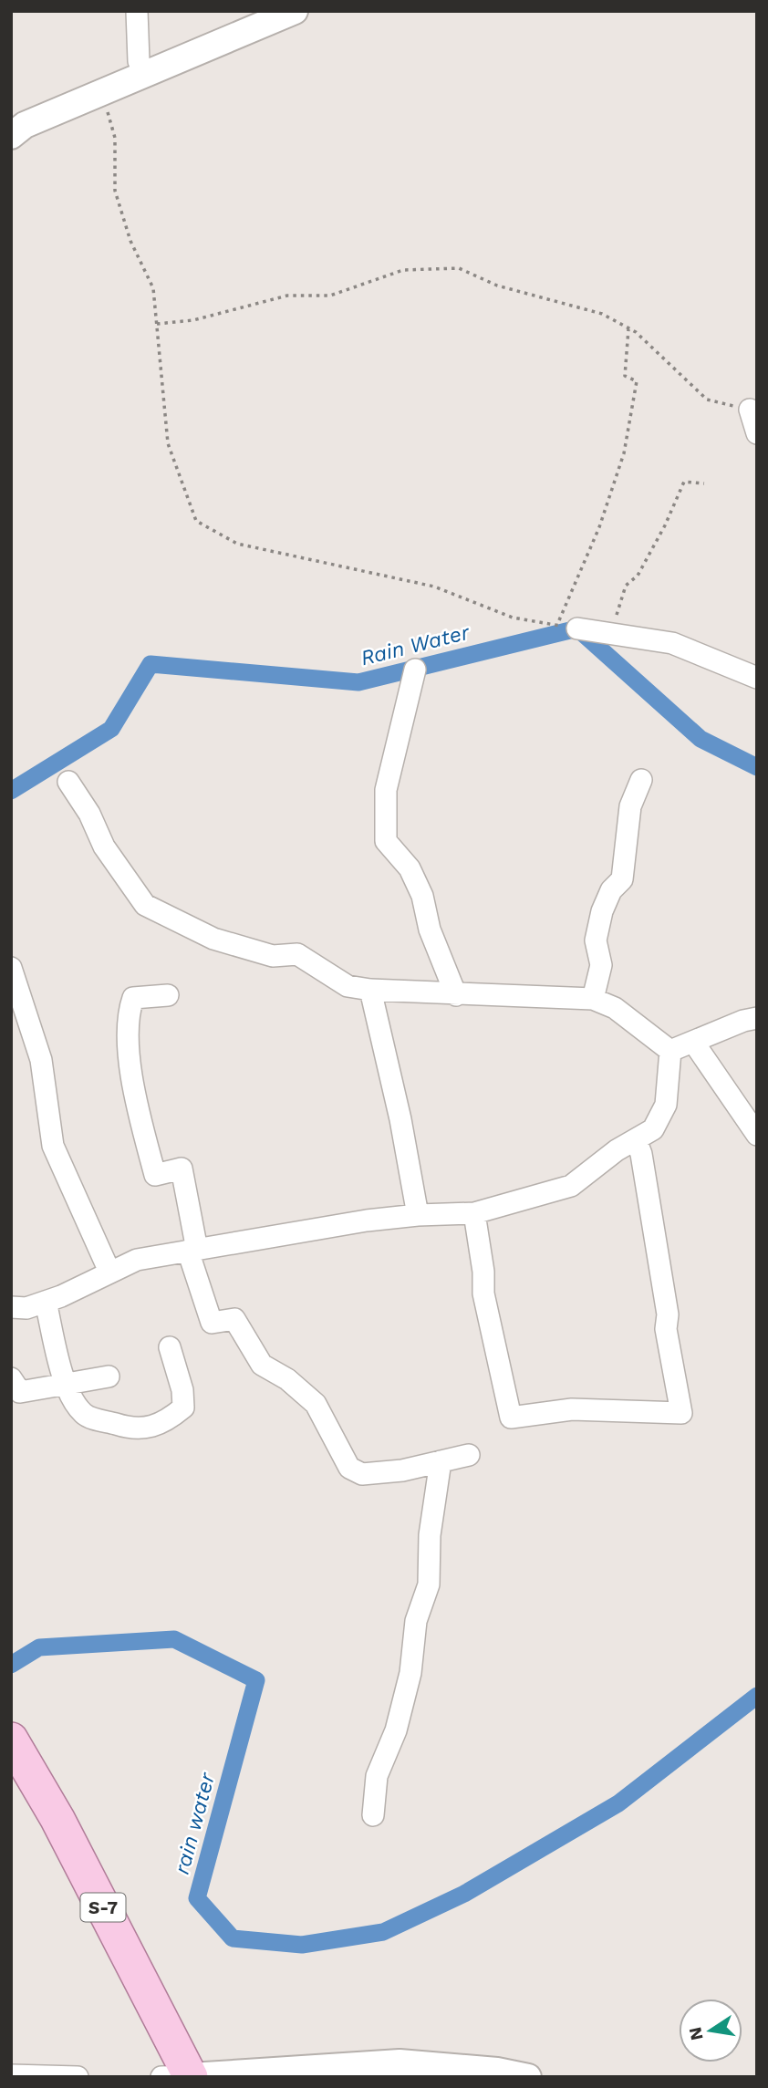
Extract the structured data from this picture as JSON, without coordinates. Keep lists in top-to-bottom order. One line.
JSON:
{"streets":{"main road":["S-7"]},"water":["Rain Water","rain water"],"north":"left"}
